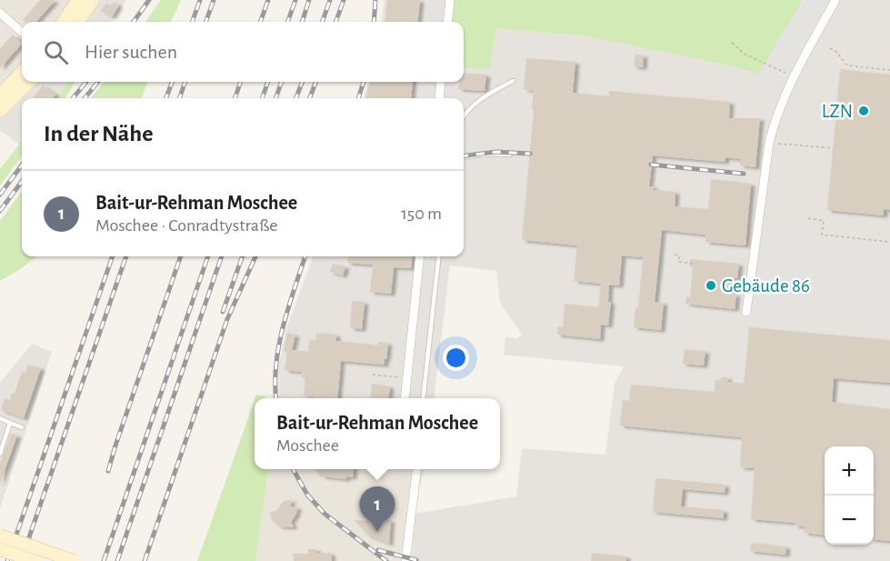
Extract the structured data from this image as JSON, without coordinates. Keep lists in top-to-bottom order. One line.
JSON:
{"places":["LZN","Gebäude 86"],"page":{"search":"Hier suchen","heading":"In der Nähe","list":[{"mark":"1","name":"Bait-ur-Rehman Moschee","note":"Moschee · Conradtystraße","value":"150 m"}],"popup":["Bait-ur-Rehman Moschee","Moschee"],"map_buttons":["+","−"],"pins":"1"}}
